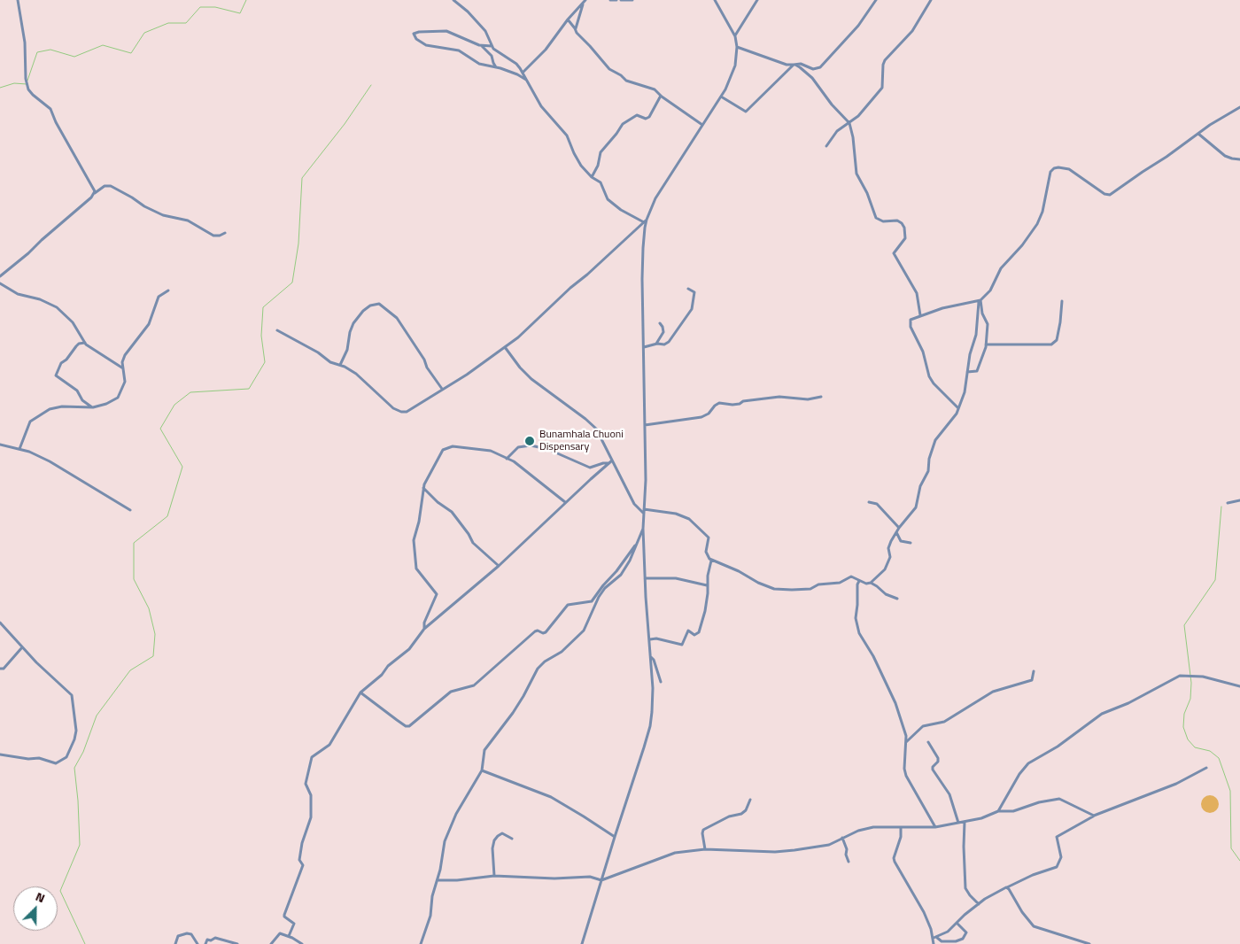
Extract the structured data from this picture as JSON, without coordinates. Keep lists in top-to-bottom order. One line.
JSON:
{"places":["Bunamhala Chuoni Dispensary"],"north":"top right"}
